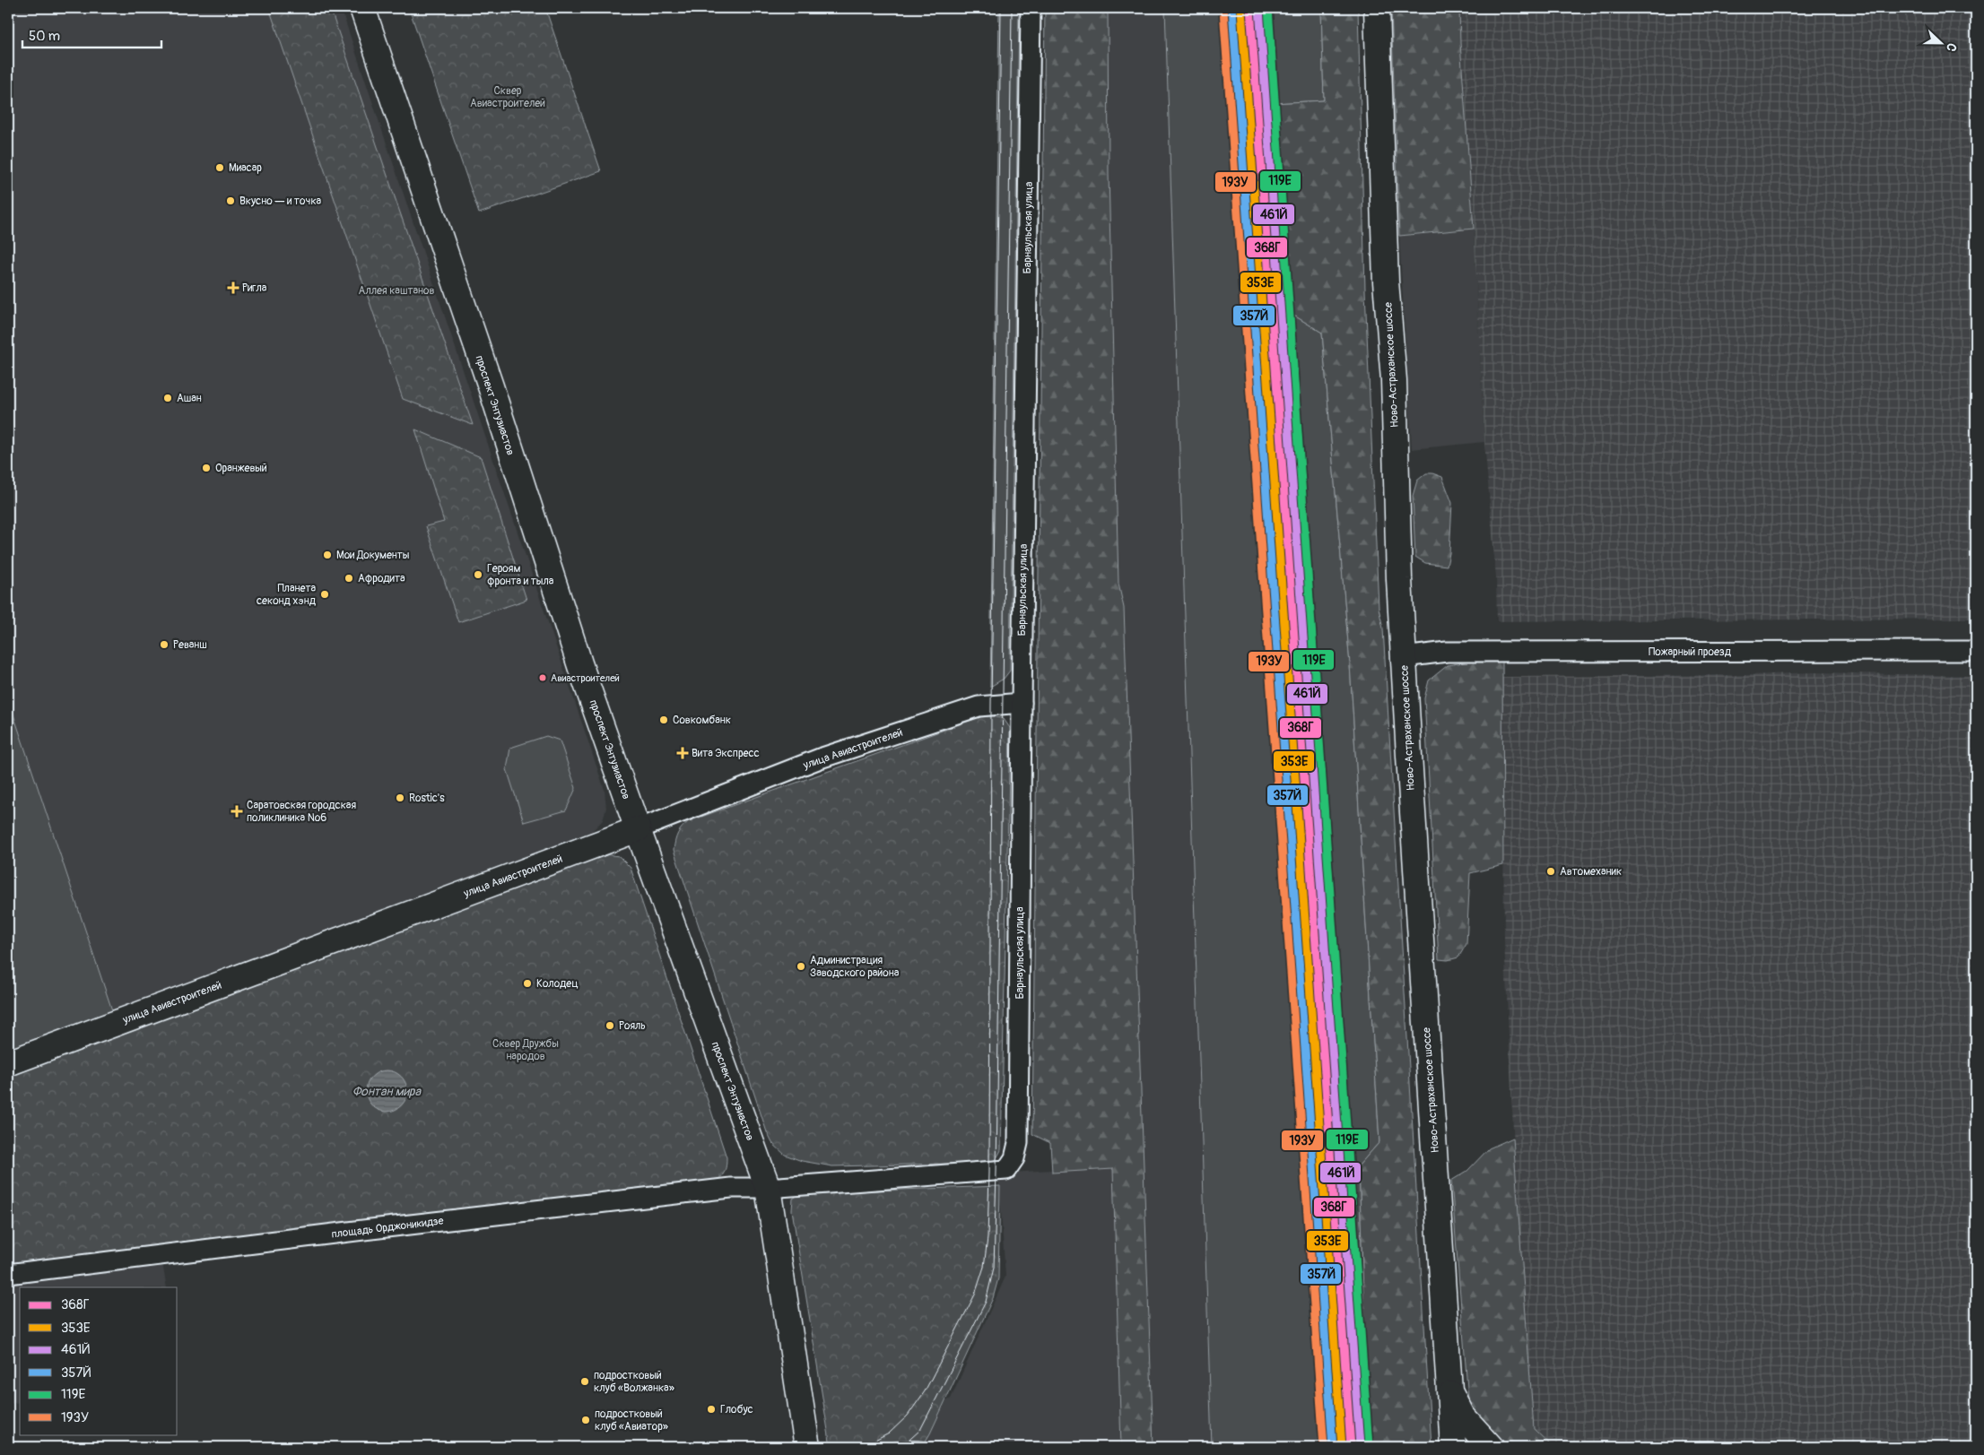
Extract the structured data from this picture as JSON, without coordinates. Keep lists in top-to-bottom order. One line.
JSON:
{"streets":{"main road":["Ново-Астраханское шоссе","проспект Энтузиастов","улица Авиастроителей"],"street":["Барнаульская улица","Пожарный проезд","площадь Орджоникидзе"]},"crossings":[["Барнаульская улица","улица Авиастроителей"],["Барнаульская улица","площадь Орджоникидзе"],["Ново-Астраханское шоссе","Пожарный проезд"],["проспект Энтузиастов","улица Авиастроителей"],["проспект Энтузиастов","площадь Орджоникидзе"]],"water":["Фонтан мира"],"parks":["Сквер Авиастроителей","Аллея каштанов","Сквер Дружбы народов"],"places":{"other":["Миасар","Вкусно — и точка","Ашан","Оранжевый","Мои Документы","Героям фронта и тыла","Афродита","Планета секонд хэнд","Реванш","Авиастроителей","Совкомбанк","Rostic's","Автомеханик","Администрация Заводского района","Колодец","Рояль","подростковый клуб «Волжанка»","Глобус","подростковый клуб «Авиатор»"],"health":["Ригла","Вита Экспресс","Саратовская городская поликлиника №6"]},"lines":["transit line 368Г","transit line 461Й","transit line 119Е","transit line 353Е","transit line 357Й","transit line 193У"],"legend":["368Г","353Е","461Й","357Й","119Е","193У"],"scale_bar":"50 m","north":"right"}
